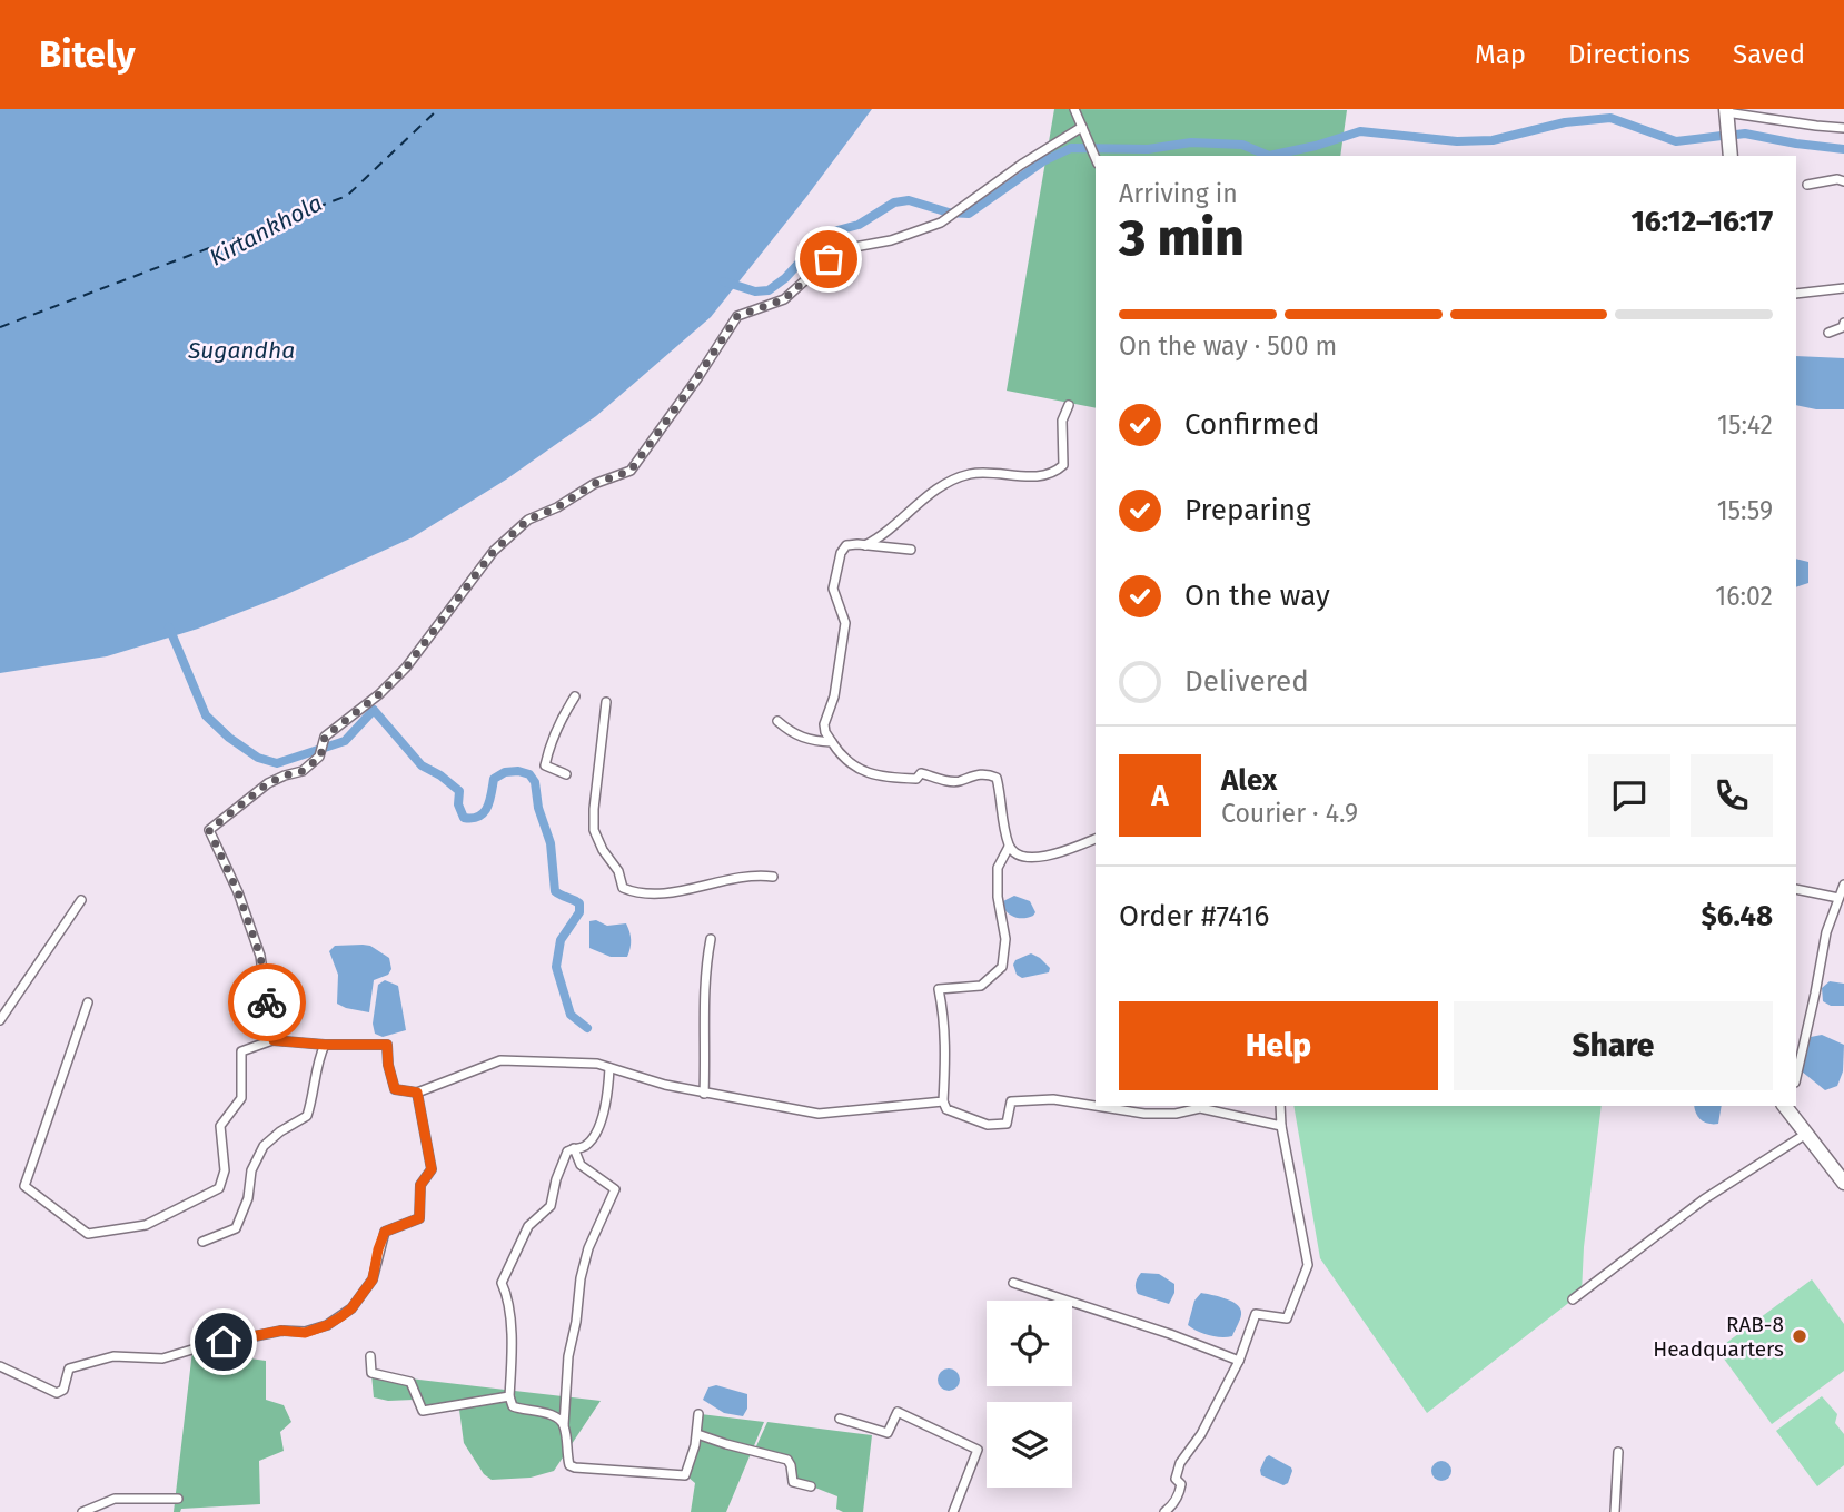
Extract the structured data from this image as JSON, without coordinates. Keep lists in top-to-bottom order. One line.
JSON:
{"water":["Kirtankhola","Sugandha"],"places":["RAB-8 Headquarters"],"page":{"header":"Bitely","nav":["Map","Directions","Saved"],"heading":["3 min","Arriving in","16:12–16:17"],"panel":["Alex","Courier · 4.9","Order #7416","$6.48"],"bar":"On the way · 500 m","list":[["Confirmed","15:42"],["Preparing","15:59"],["On the way","16:02"],"Delivered"],"round":"A","buttons":["Help","Share"]}}
